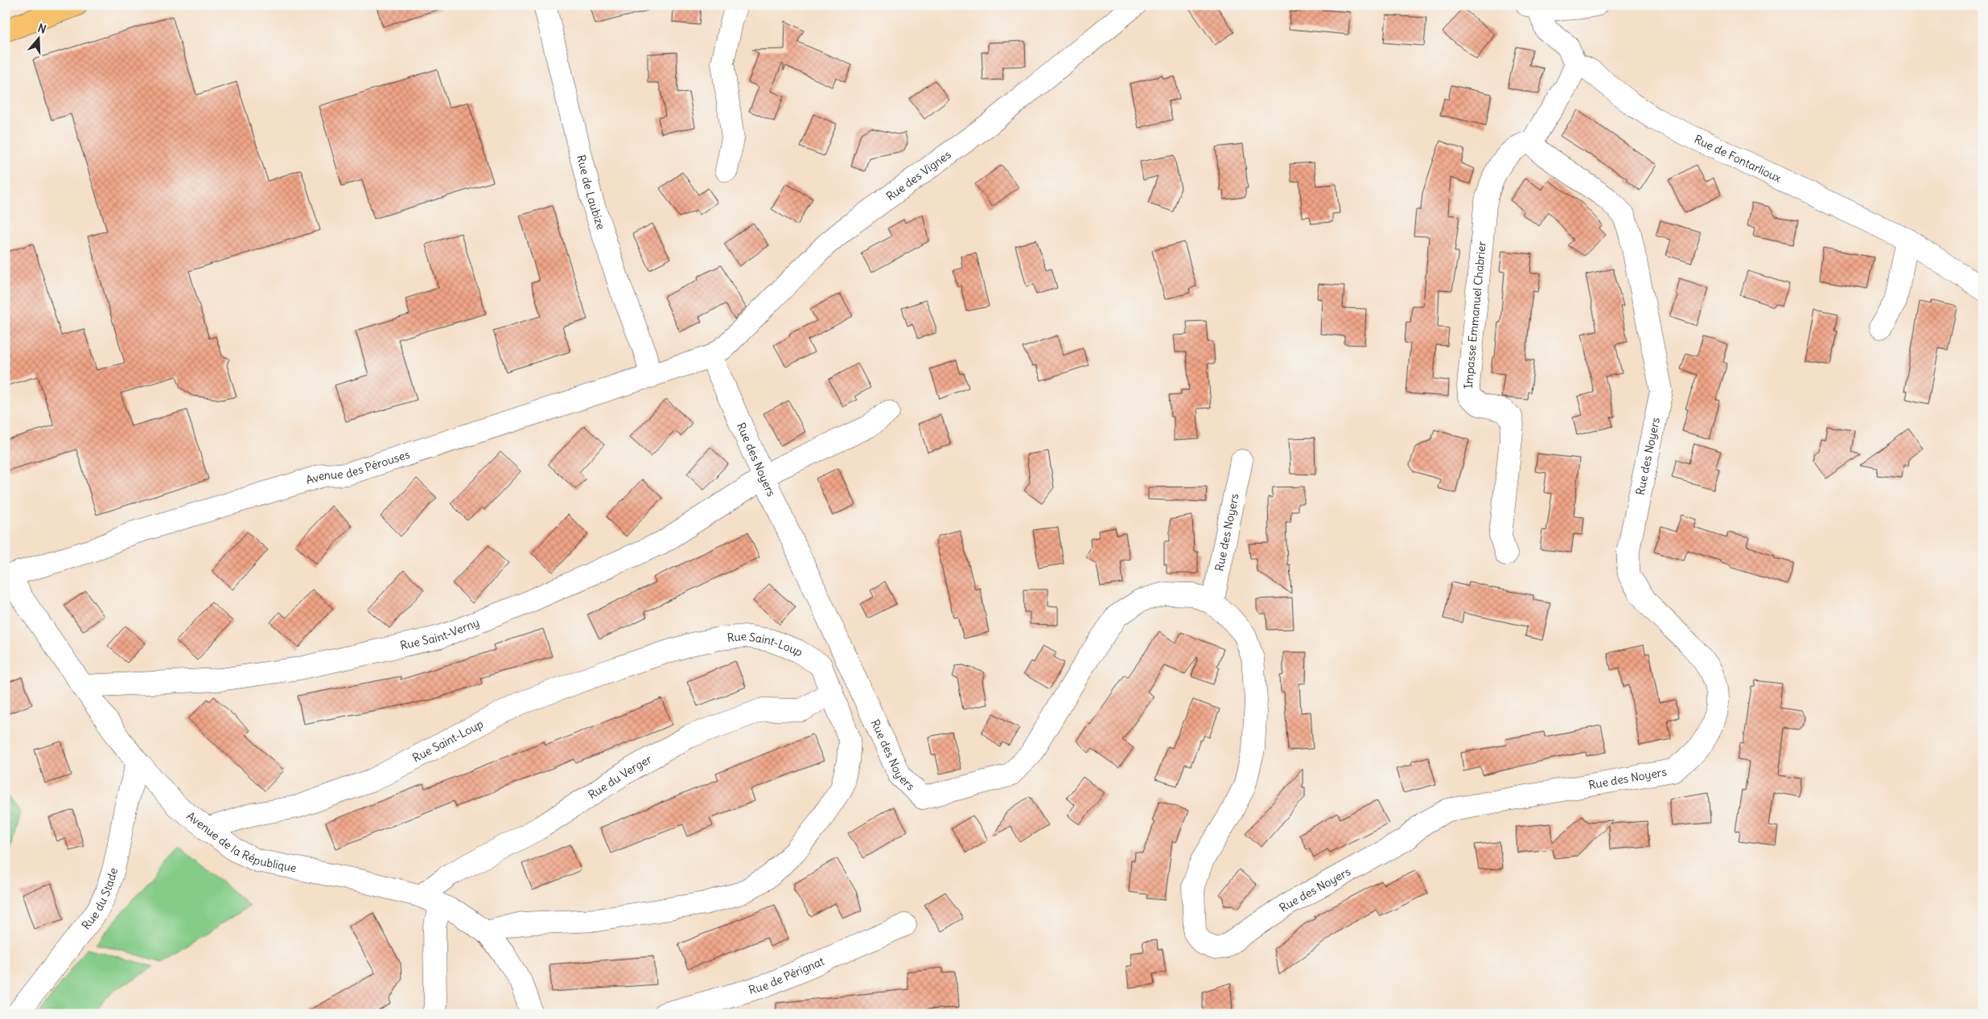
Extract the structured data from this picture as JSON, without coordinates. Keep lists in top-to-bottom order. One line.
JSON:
{"streets":{"street":["Rue de Fontarlioux","Rue des Vignes","Rue de Laubize","Impasse Emmanuel Chabrier","Rue des Noyers","Avenue des Pérouses","Rue Saint-Verny","Rue Saint-Loup","Rue du Verger","Avenue de la République","Rue du Stade","Rue de Pérignat"]},"crossings":[["Rue des Vignes","Rue des Noyers"],["Rue des Vignes","Avenue des Pérouses"],["Rue de Laubize","Avenue des Pérouses"],["Impasse Emmanuel Chabrier","Rue des Noyers"],["Rue des Noyers","Avenue des Pérouses"],["Rue des Noyers","Rue Saint-Verny"],["Avenue des Pérouses","Avenue de la République"],["Rue Saint-Verny","Avenue de la République"],["Rue Saint-Loup","Avenue de la République"],["Rue du Verger","Avenue de la République"],["Avenue de la République","Rue du Stade"]],"north":"top"}
